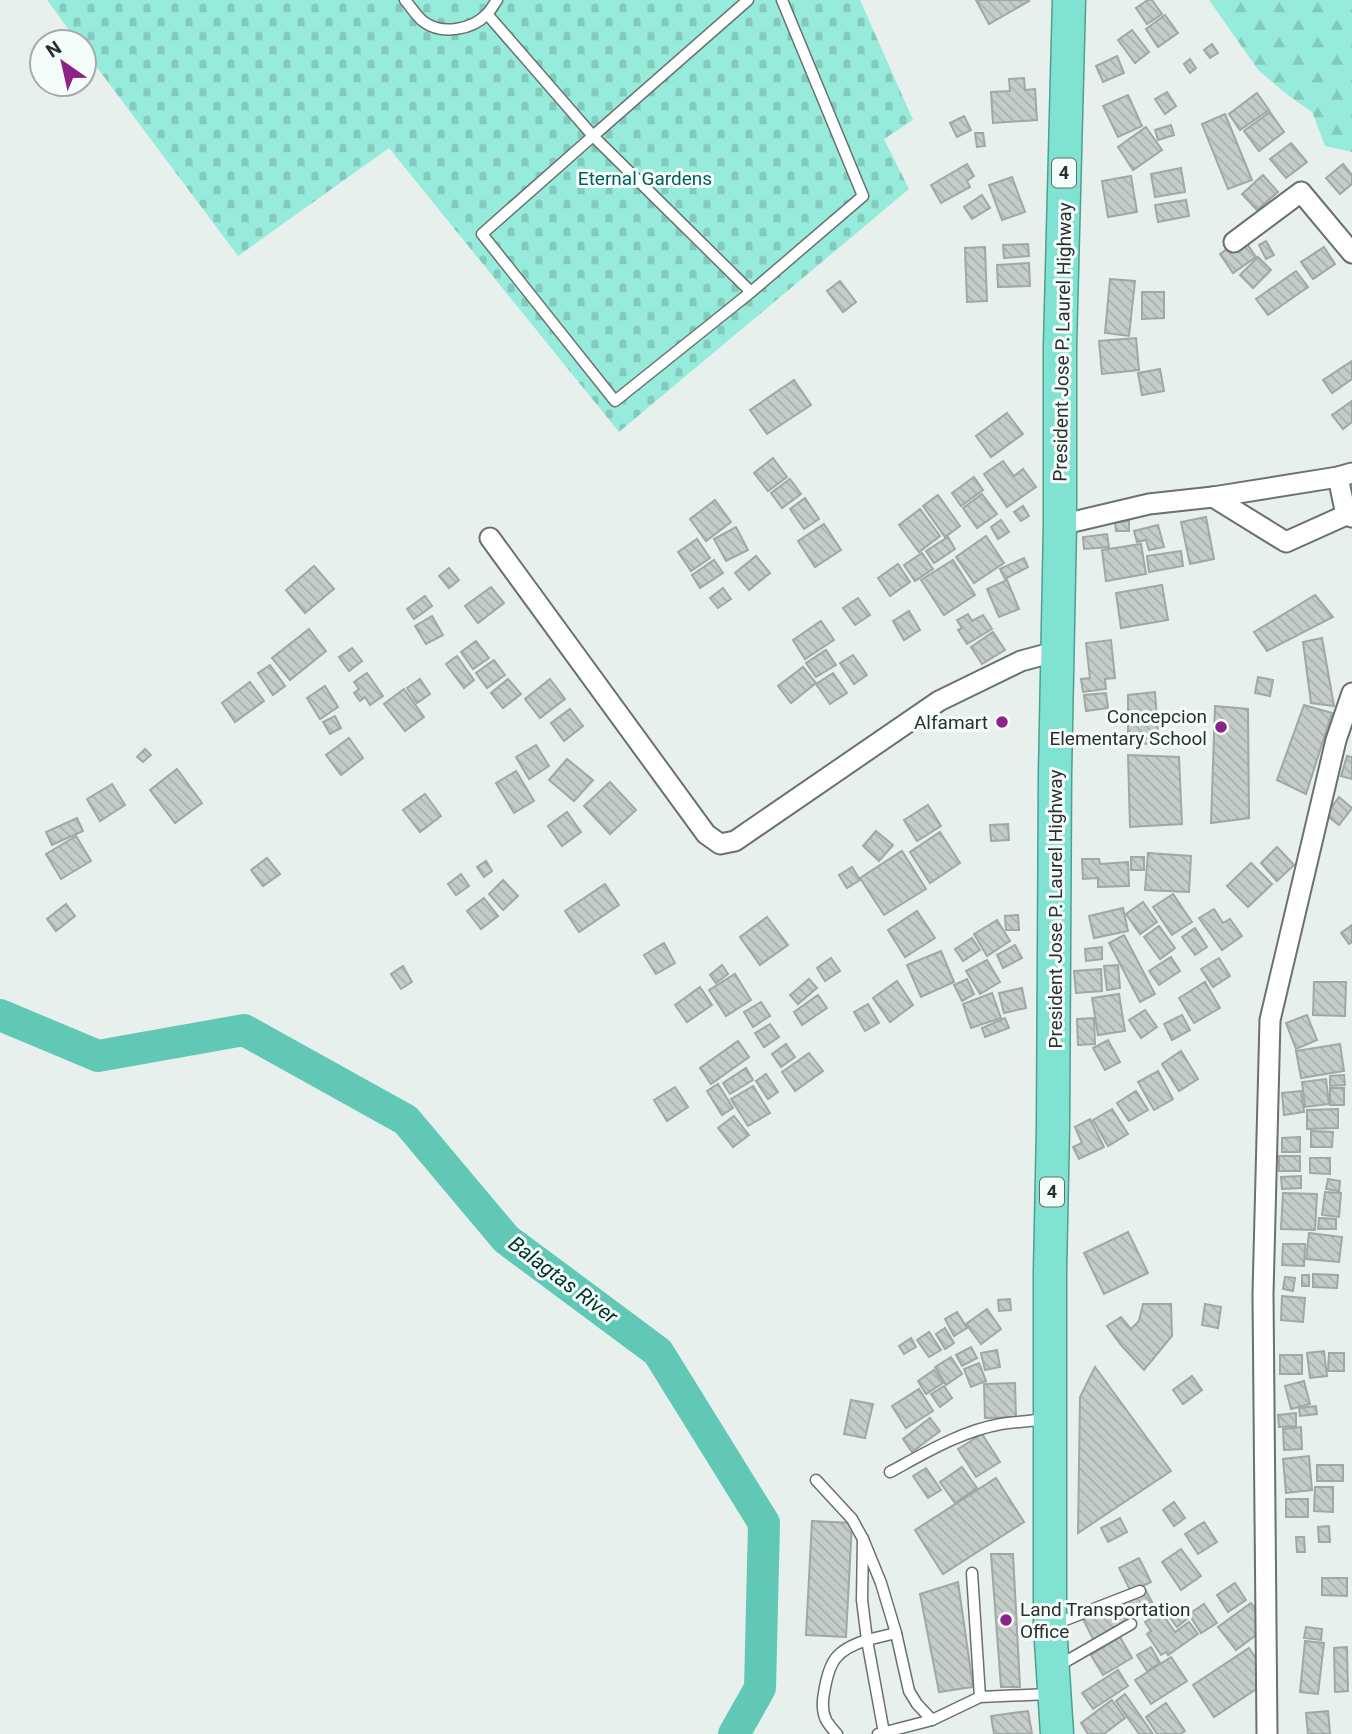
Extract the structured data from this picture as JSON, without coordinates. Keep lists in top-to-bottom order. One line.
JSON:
{"streets":{"highway":["4","President Jose P. Laurel Highway"]},"water":["Balagtas River"],"parks":["Eternal Gardens"],"places":["Alfamart","Concepcion Elementary School","Land Transportation Office"],"north":"top left"}
